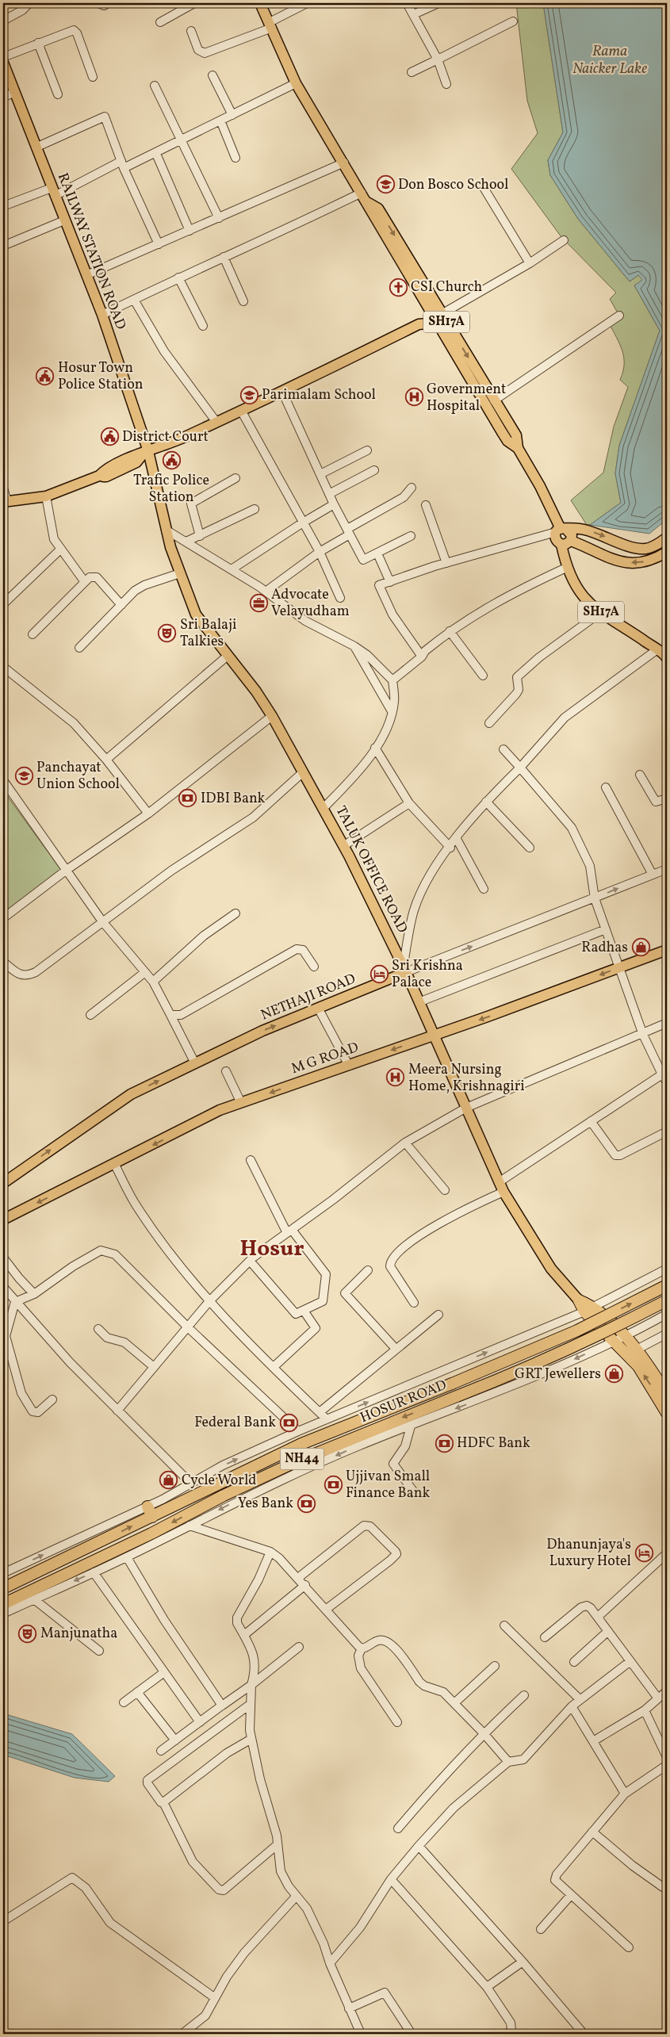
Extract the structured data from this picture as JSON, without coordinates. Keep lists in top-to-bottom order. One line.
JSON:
{"streets":{"highway":["TALUK OFFICE ROAD","HOSUR ROAD","NH44"],"main road":["RAILWAY STATION ROAD","SH17A","NETHAJI ROAD","M G ROAD"]},"crossings":[["RAILWAY STATION ROAD","TALUK OFFICE ROAD"],["TALUK OFFICE ROAD","NETHAJI ROAD"],["TALUK OFFICE ROAD","M G ROAD"],["HOSUR ROAD","NH44"]],"one_way":["M G ROAD"],"districts":["Hosur"],"water":["Rama Naicker Lake"],"places":{"school or university":["Don Bosco School","Parimalam School","Panchayat Union School"],"church":["CSI Church"],"public building":["Hosur Town Police Station","District Court","Trafic Police Station"],"hospital":["Government Hospital","Meera Nursing Home, Krishnagiri"],"office":["Advocate Velayudham"],"theatre":["Sri Balaji Talkies","Manjunatha"],"bank":["IDBI Bank","Federal Bank","HDFC Bank","Ujjivan Small Finance Bank","Yes Bank"],"shop":["Radhas","GRT Jewellers","Cycle World"],"hotel":["Sri Krishna Palace","Dhanunjaya's Luxury Hotel"]}}
